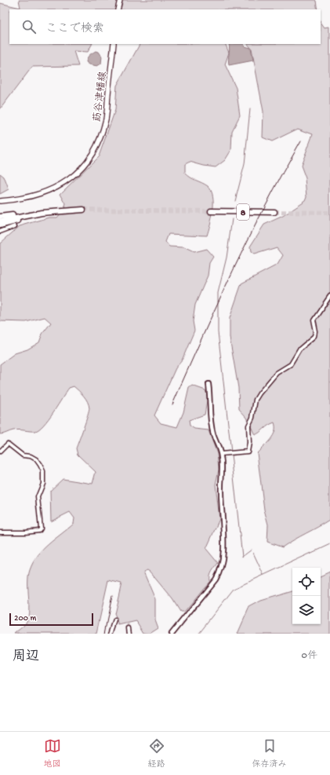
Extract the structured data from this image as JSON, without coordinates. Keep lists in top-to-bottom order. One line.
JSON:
{"streets":{"highway":["8"],"main road":["莇谷津幡線"]},"scale_bar":"200 m","page":{"search":"ここで検索","scale":"200 m","heading":["周辺","0件"],"nav":["地図","経路","保存済み"]}}
